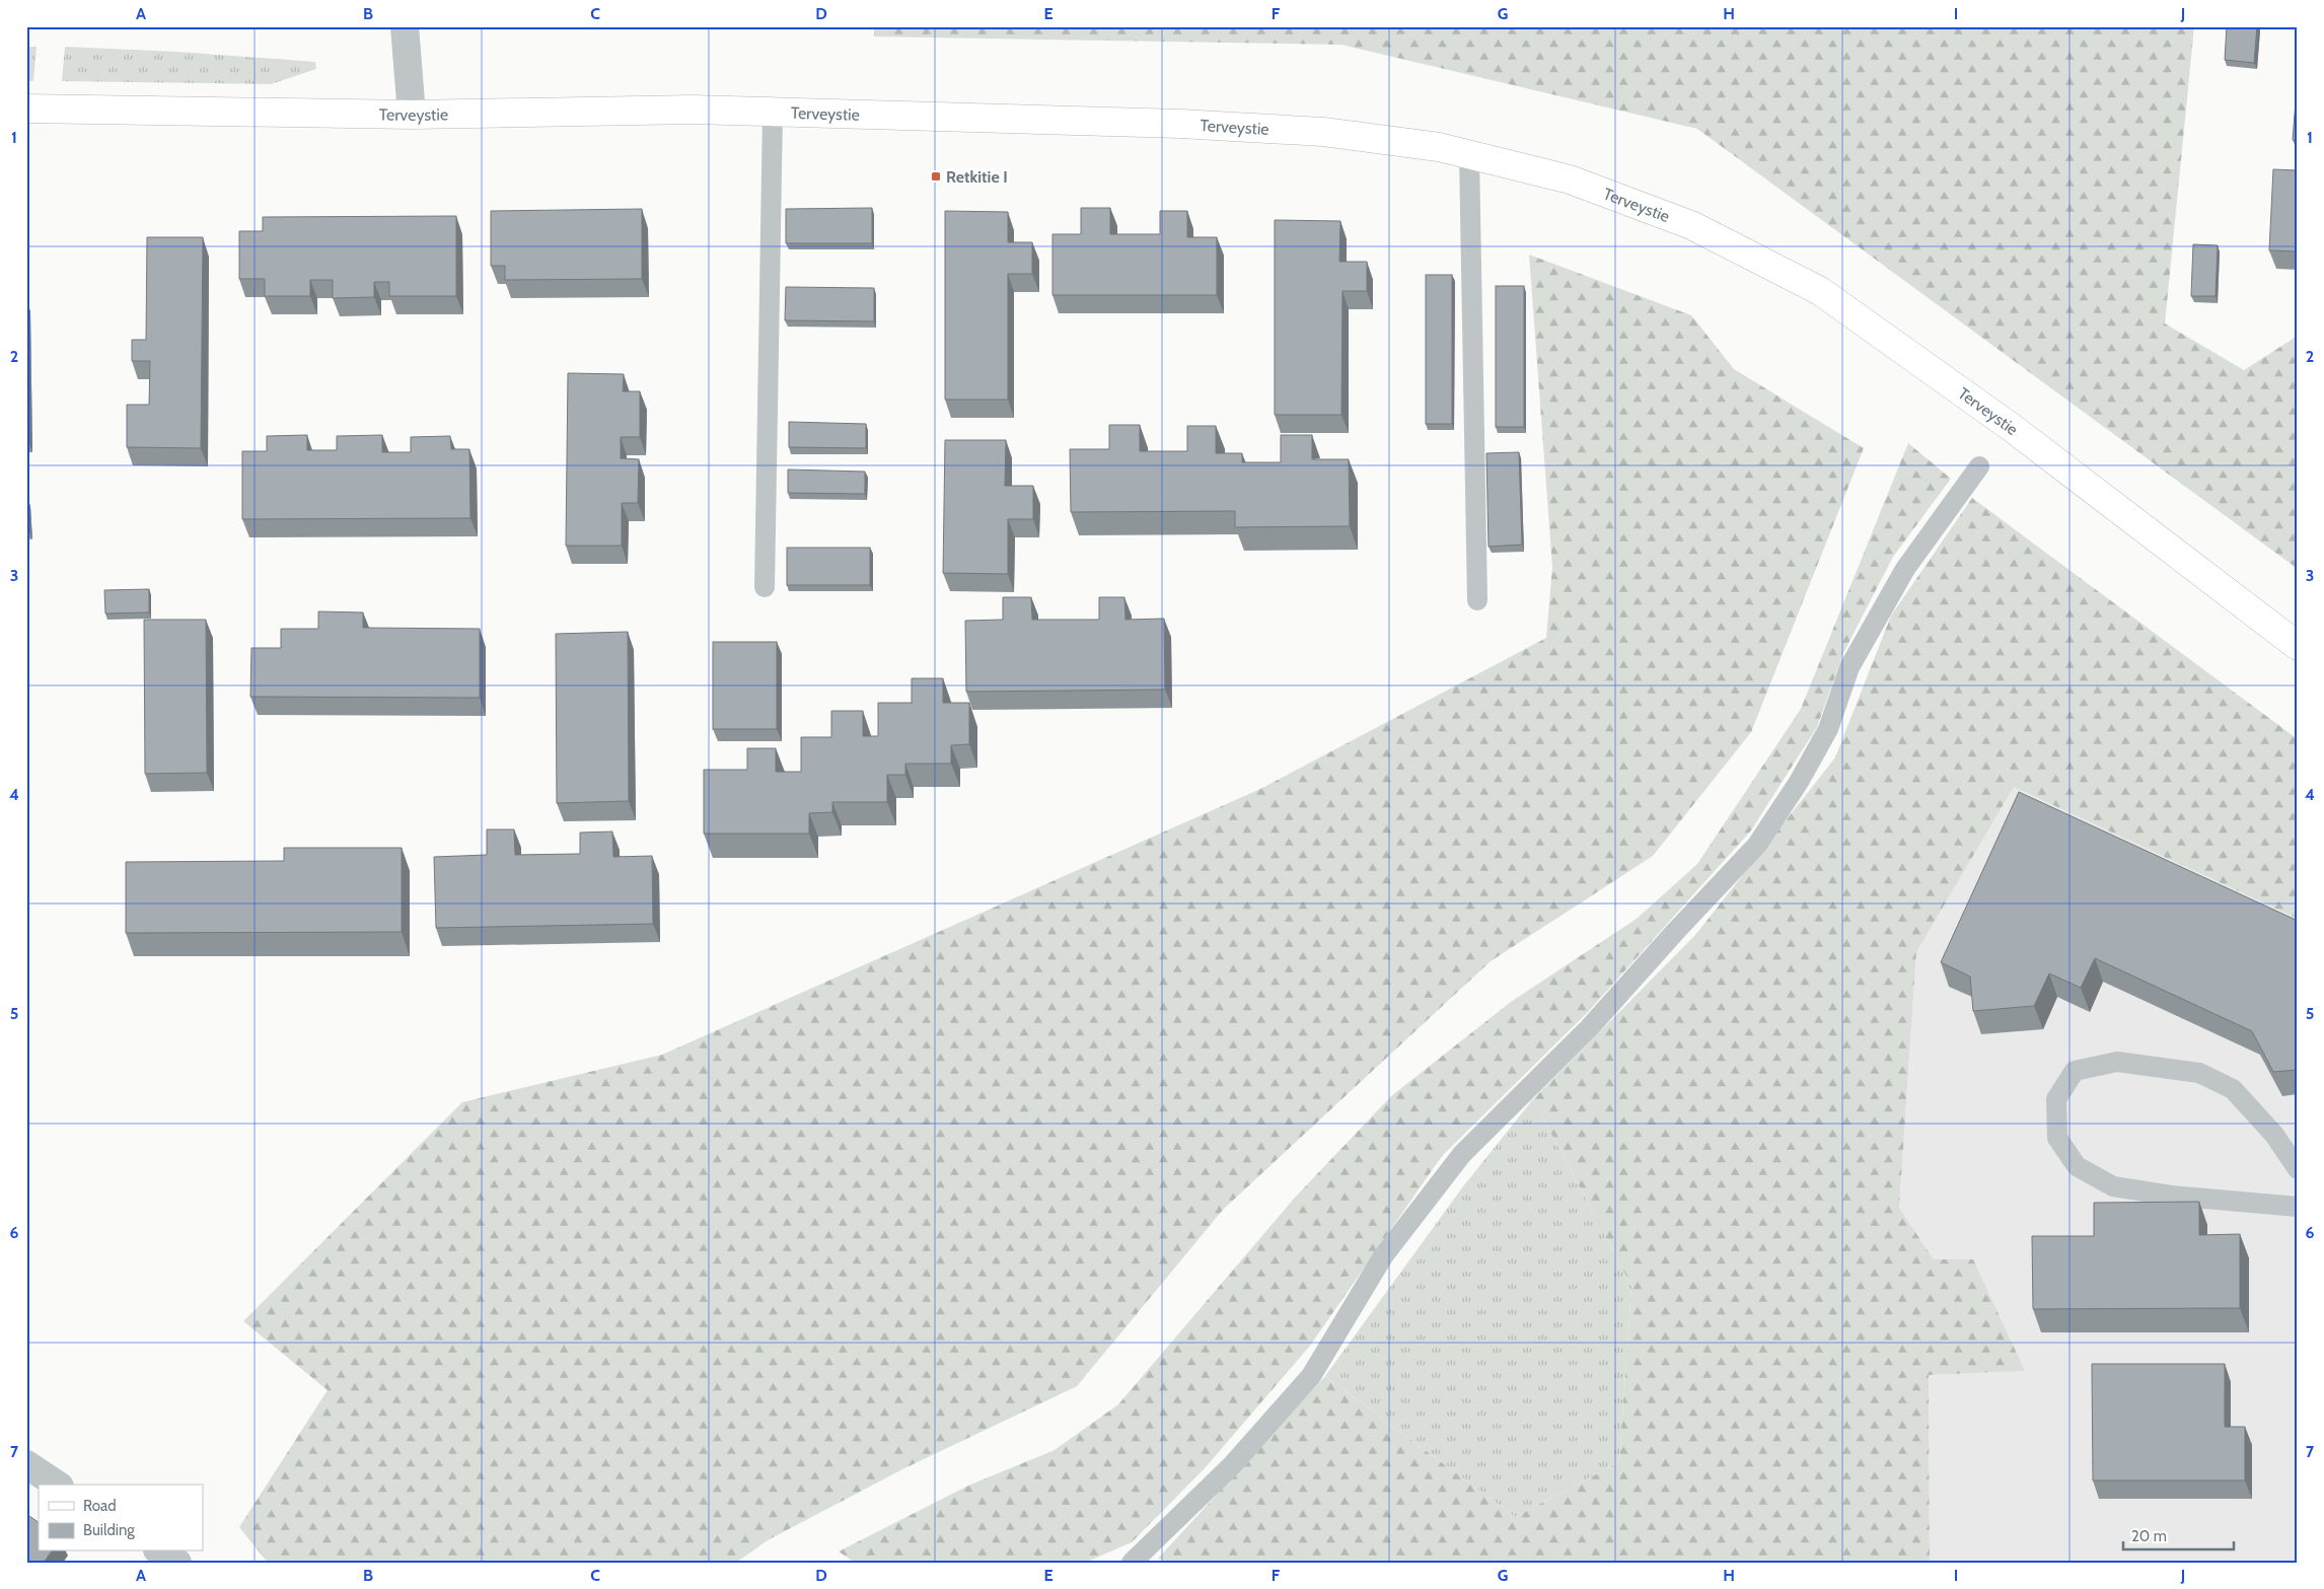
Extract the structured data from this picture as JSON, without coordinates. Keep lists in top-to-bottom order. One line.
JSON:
{"streets":{"main road":["Terveystie"]},"places":{"transit":["Retkitie I"]},"legend":["Road","Building"],"scale_bar":"20 m","grid":{"columns":["A","B","C","D","E","F","G","H","I","J"],"rows":["1","2","3","4","5","6","7"]}}
